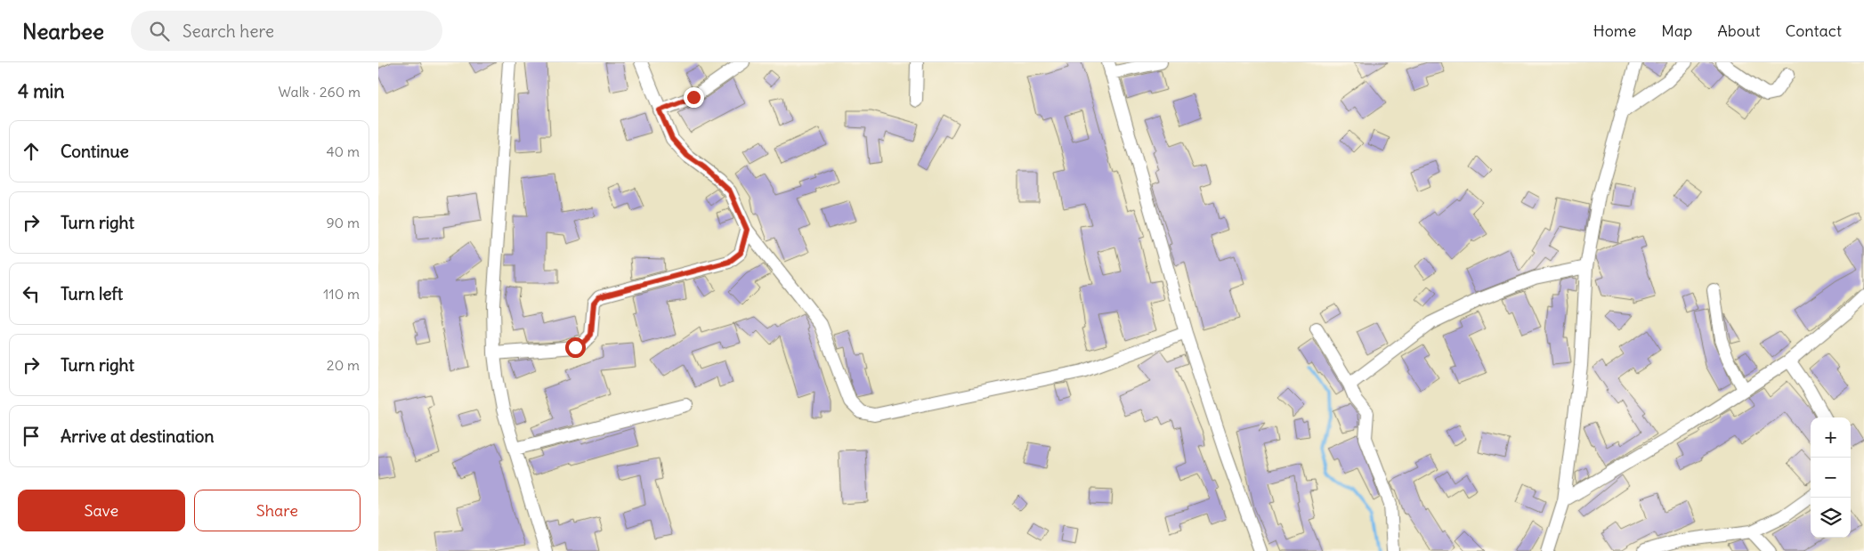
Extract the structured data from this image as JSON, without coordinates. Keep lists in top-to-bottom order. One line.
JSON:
{"page":{"header":"Nearbee","search":"Search here","nav":["Home","Map","About","Contact"],"heading":["4 min","Walk · 260 m"],"list":[["Continue","40 m"],["Turn right","90 m"],["Turn left","110 m"],["Turn right","20 m"],"Arrive at destination"],"map_buttons":["+","−"],"buttons":["Save","Share"]}}
